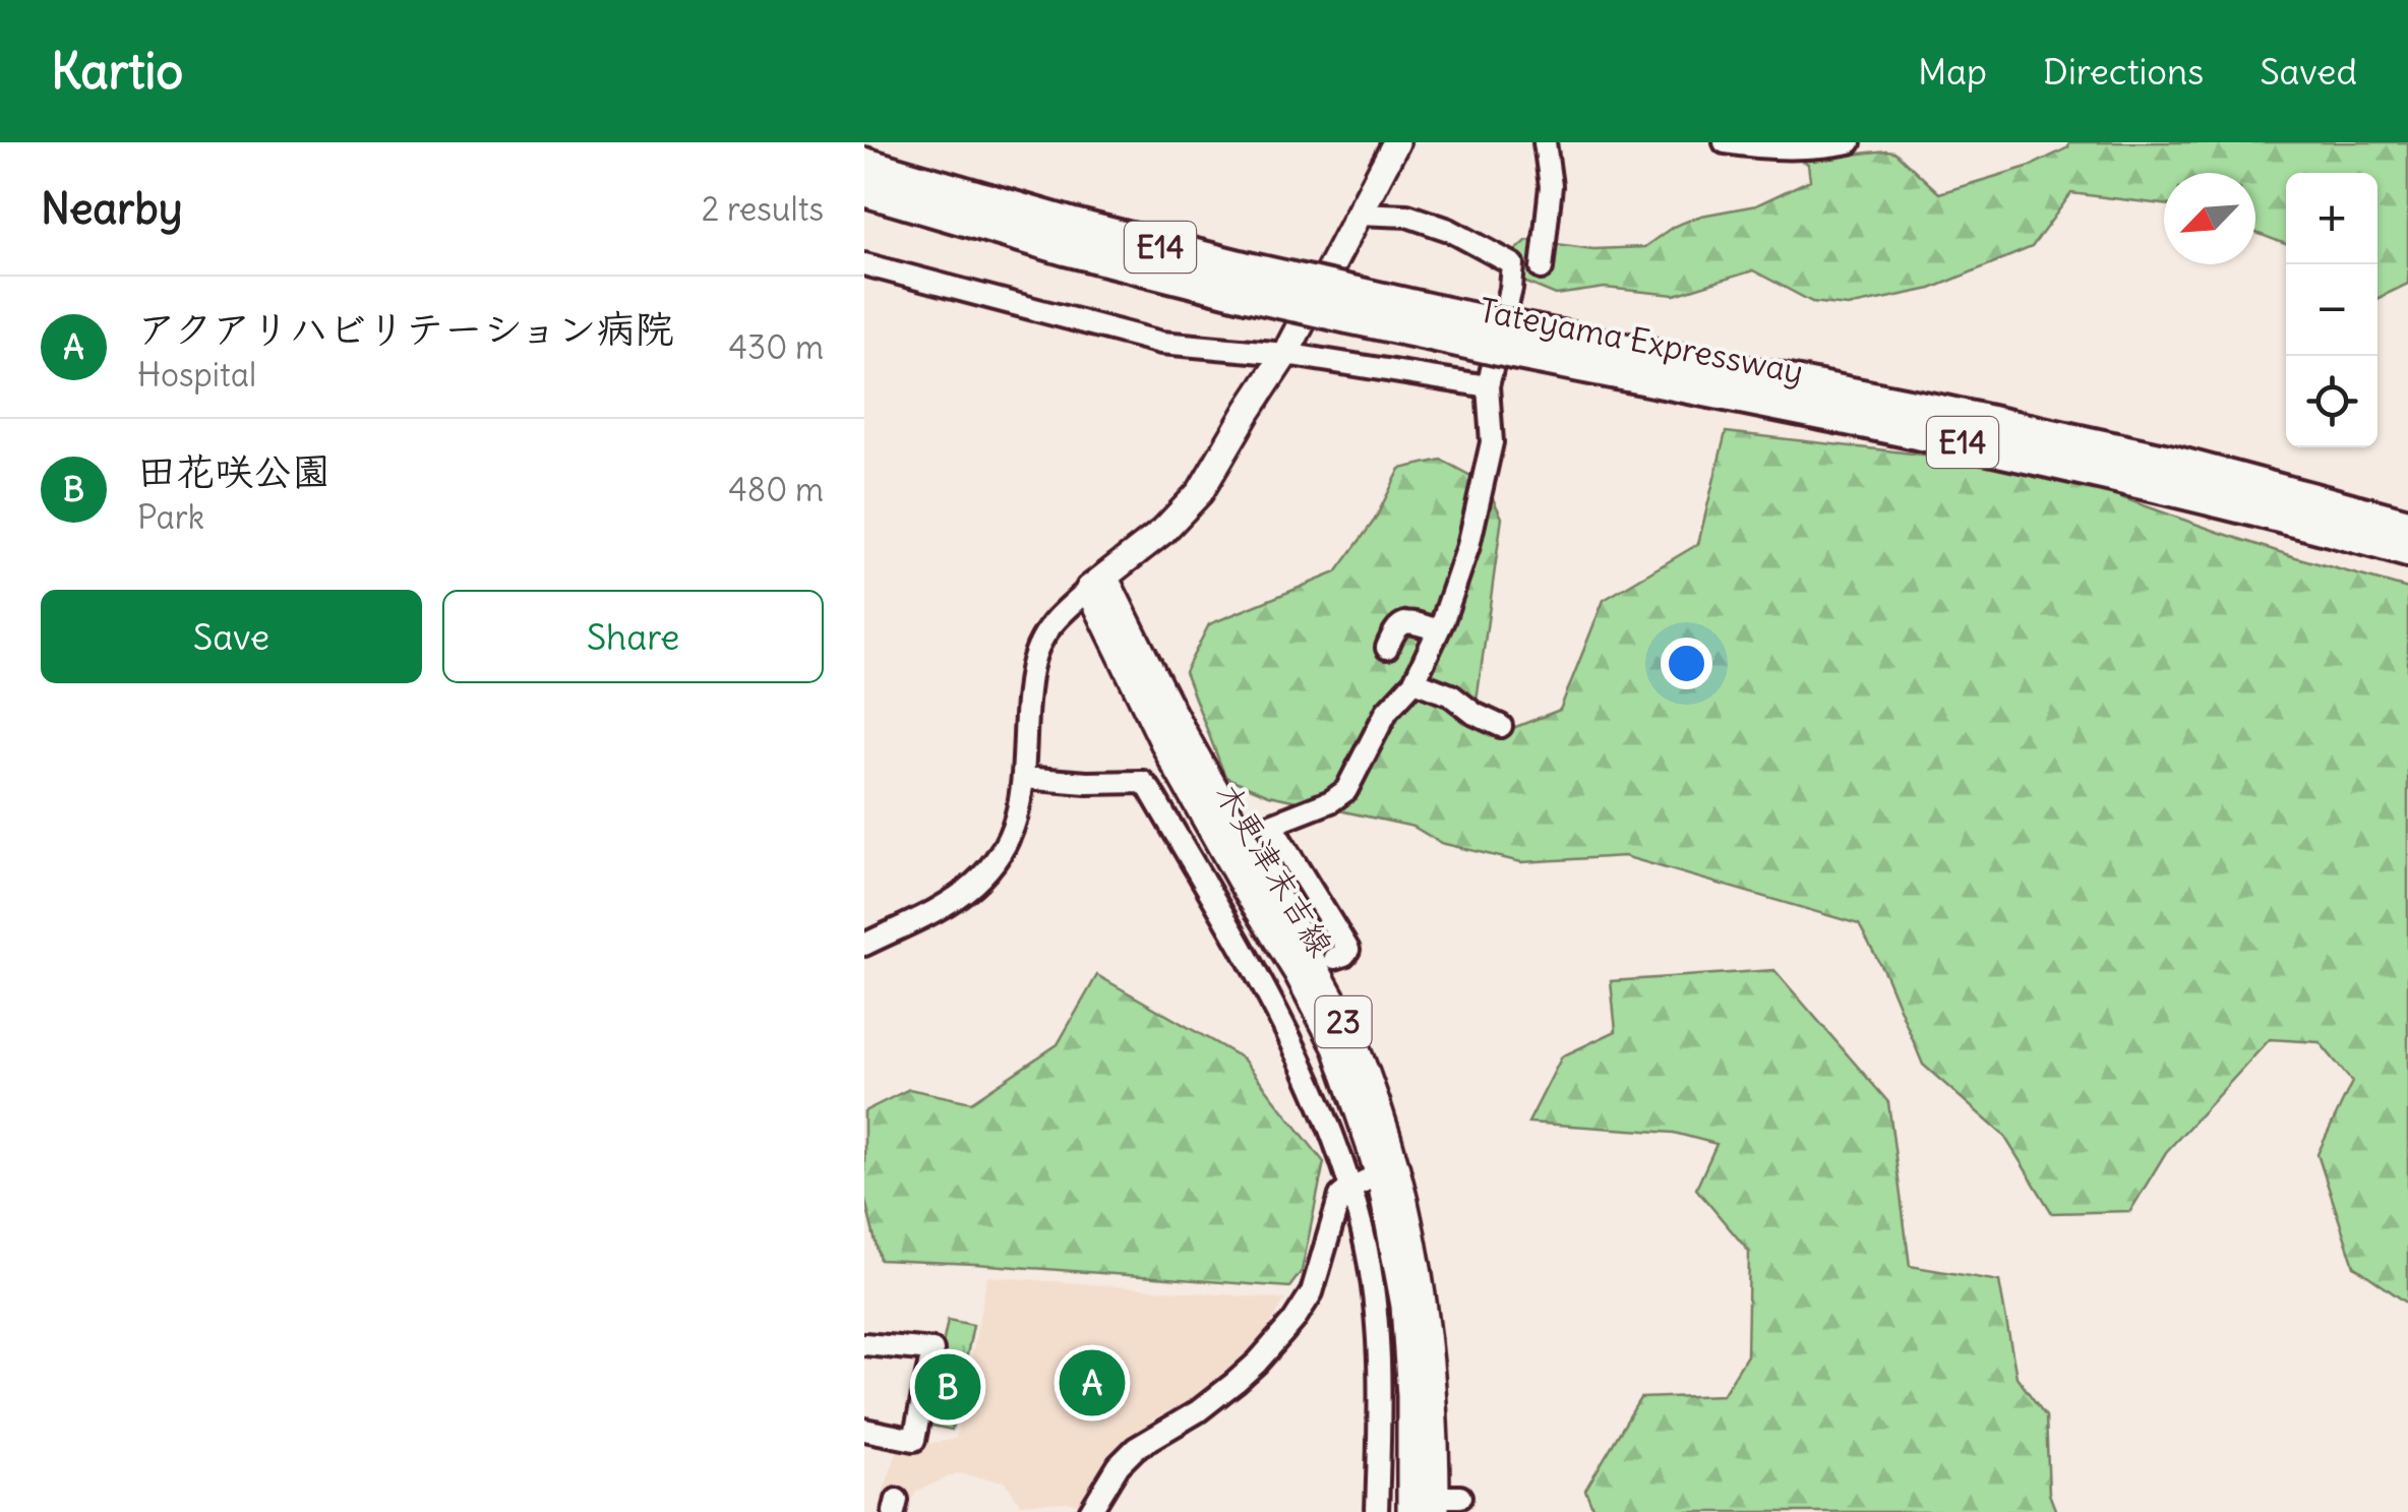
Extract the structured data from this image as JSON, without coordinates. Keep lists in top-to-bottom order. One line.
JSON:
{"streets":{"highway":["E14","Tateyama Expressway"],"main road":["木更津末吉線","23"]},"north":"bottom left","page":{"header":"Kartio","nav":["Map","Directions","Saved"],"heading":["Nearby","2 results"],"map_buttons":["+","−"],"list":[{"mark":"A","name":"アクアリハビリテーション病院","note":"Hospital","value":"430 m"},{"mark":"B","name":"田花咲公園","note":"Park","value":"480 m"}],"buttons":["Save","Share"],"pins":["A","B"]}}
